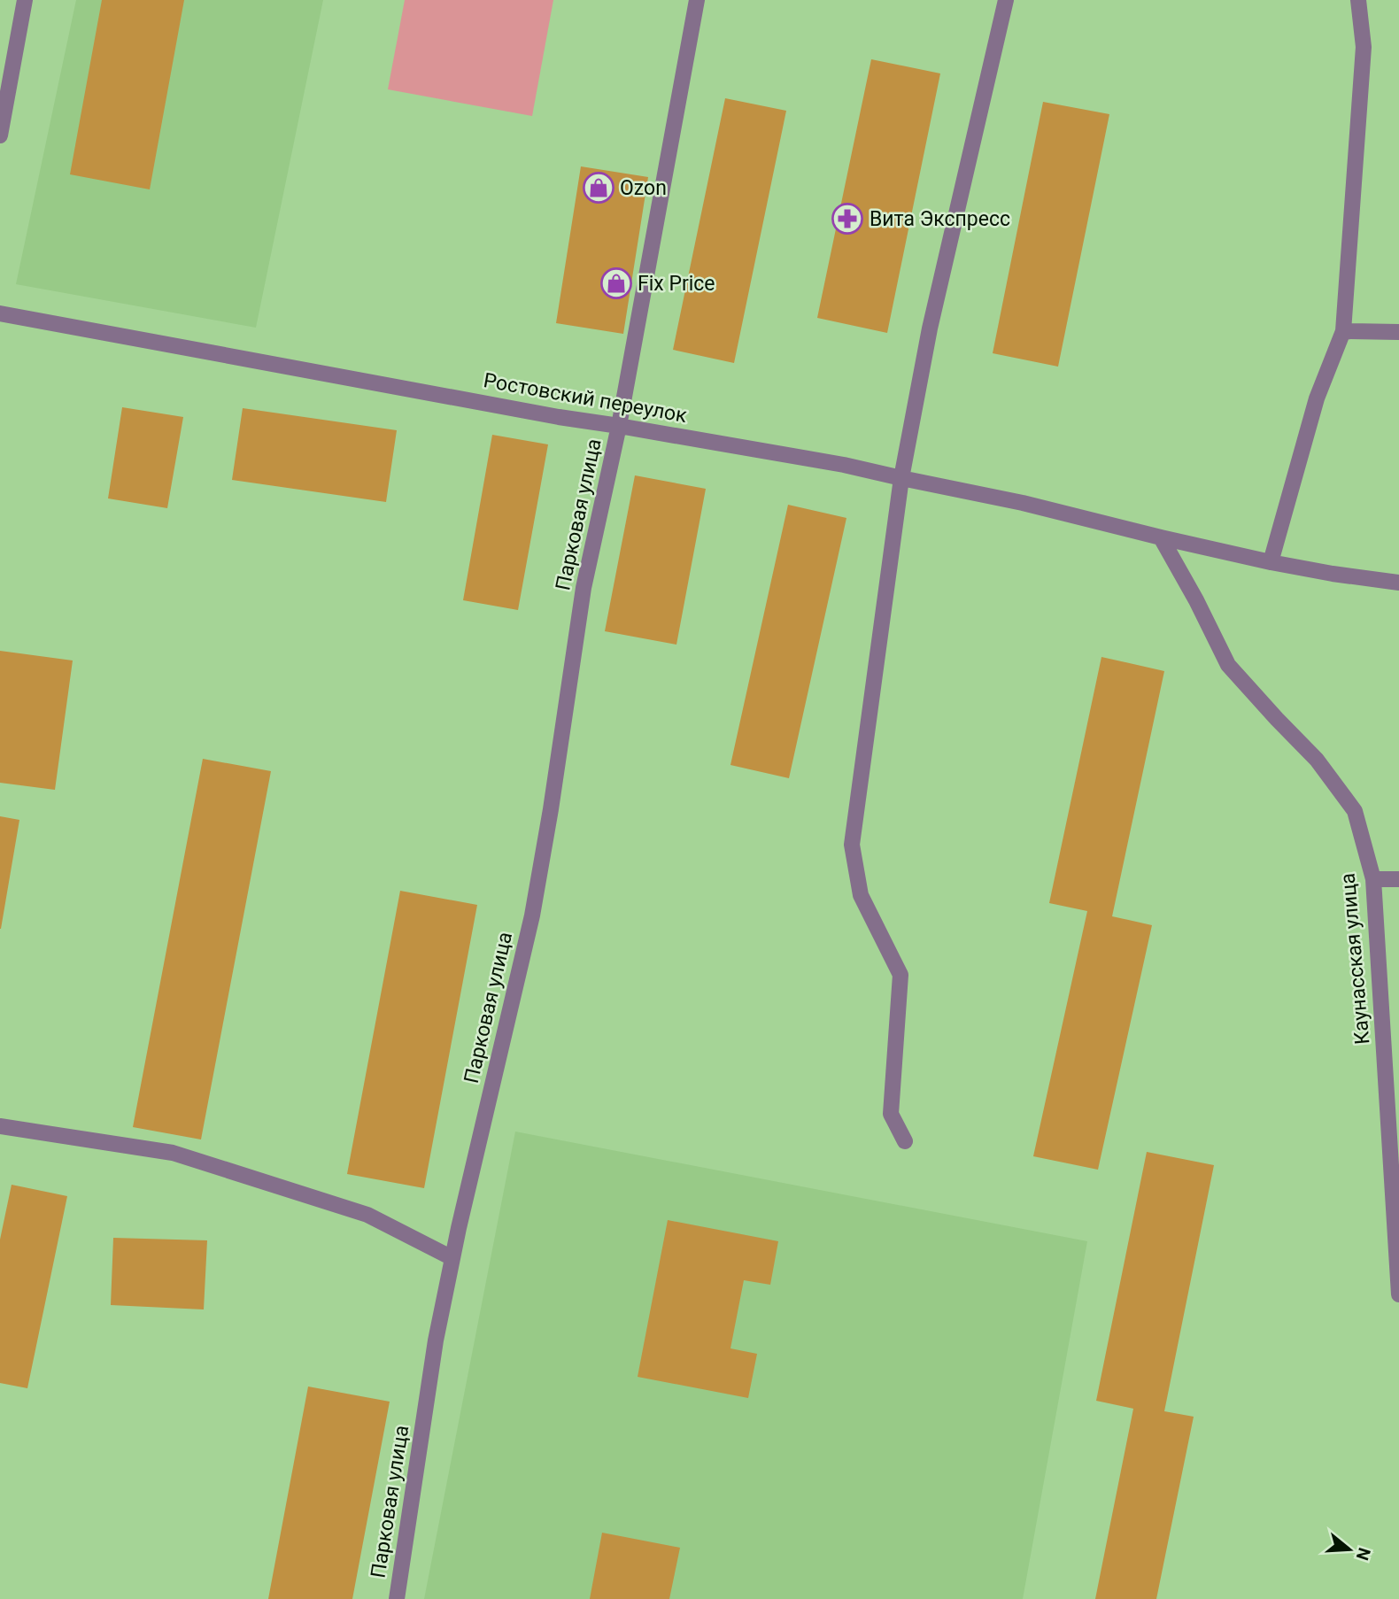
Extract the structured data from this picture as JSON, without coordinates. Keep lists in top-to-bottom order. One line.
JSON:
{"streets":{"street":["Ростовский переулок","Парковая улица","Каунасская улица"]},"crossings":[["Ростовский переулок","Парковая улица"],["Ростовский переулок","Каунасская улица"]],"places":{"shop":["Ozon","Fix Price"],"pharmacy":["Вита Экспресс"]},"north":"right"}
